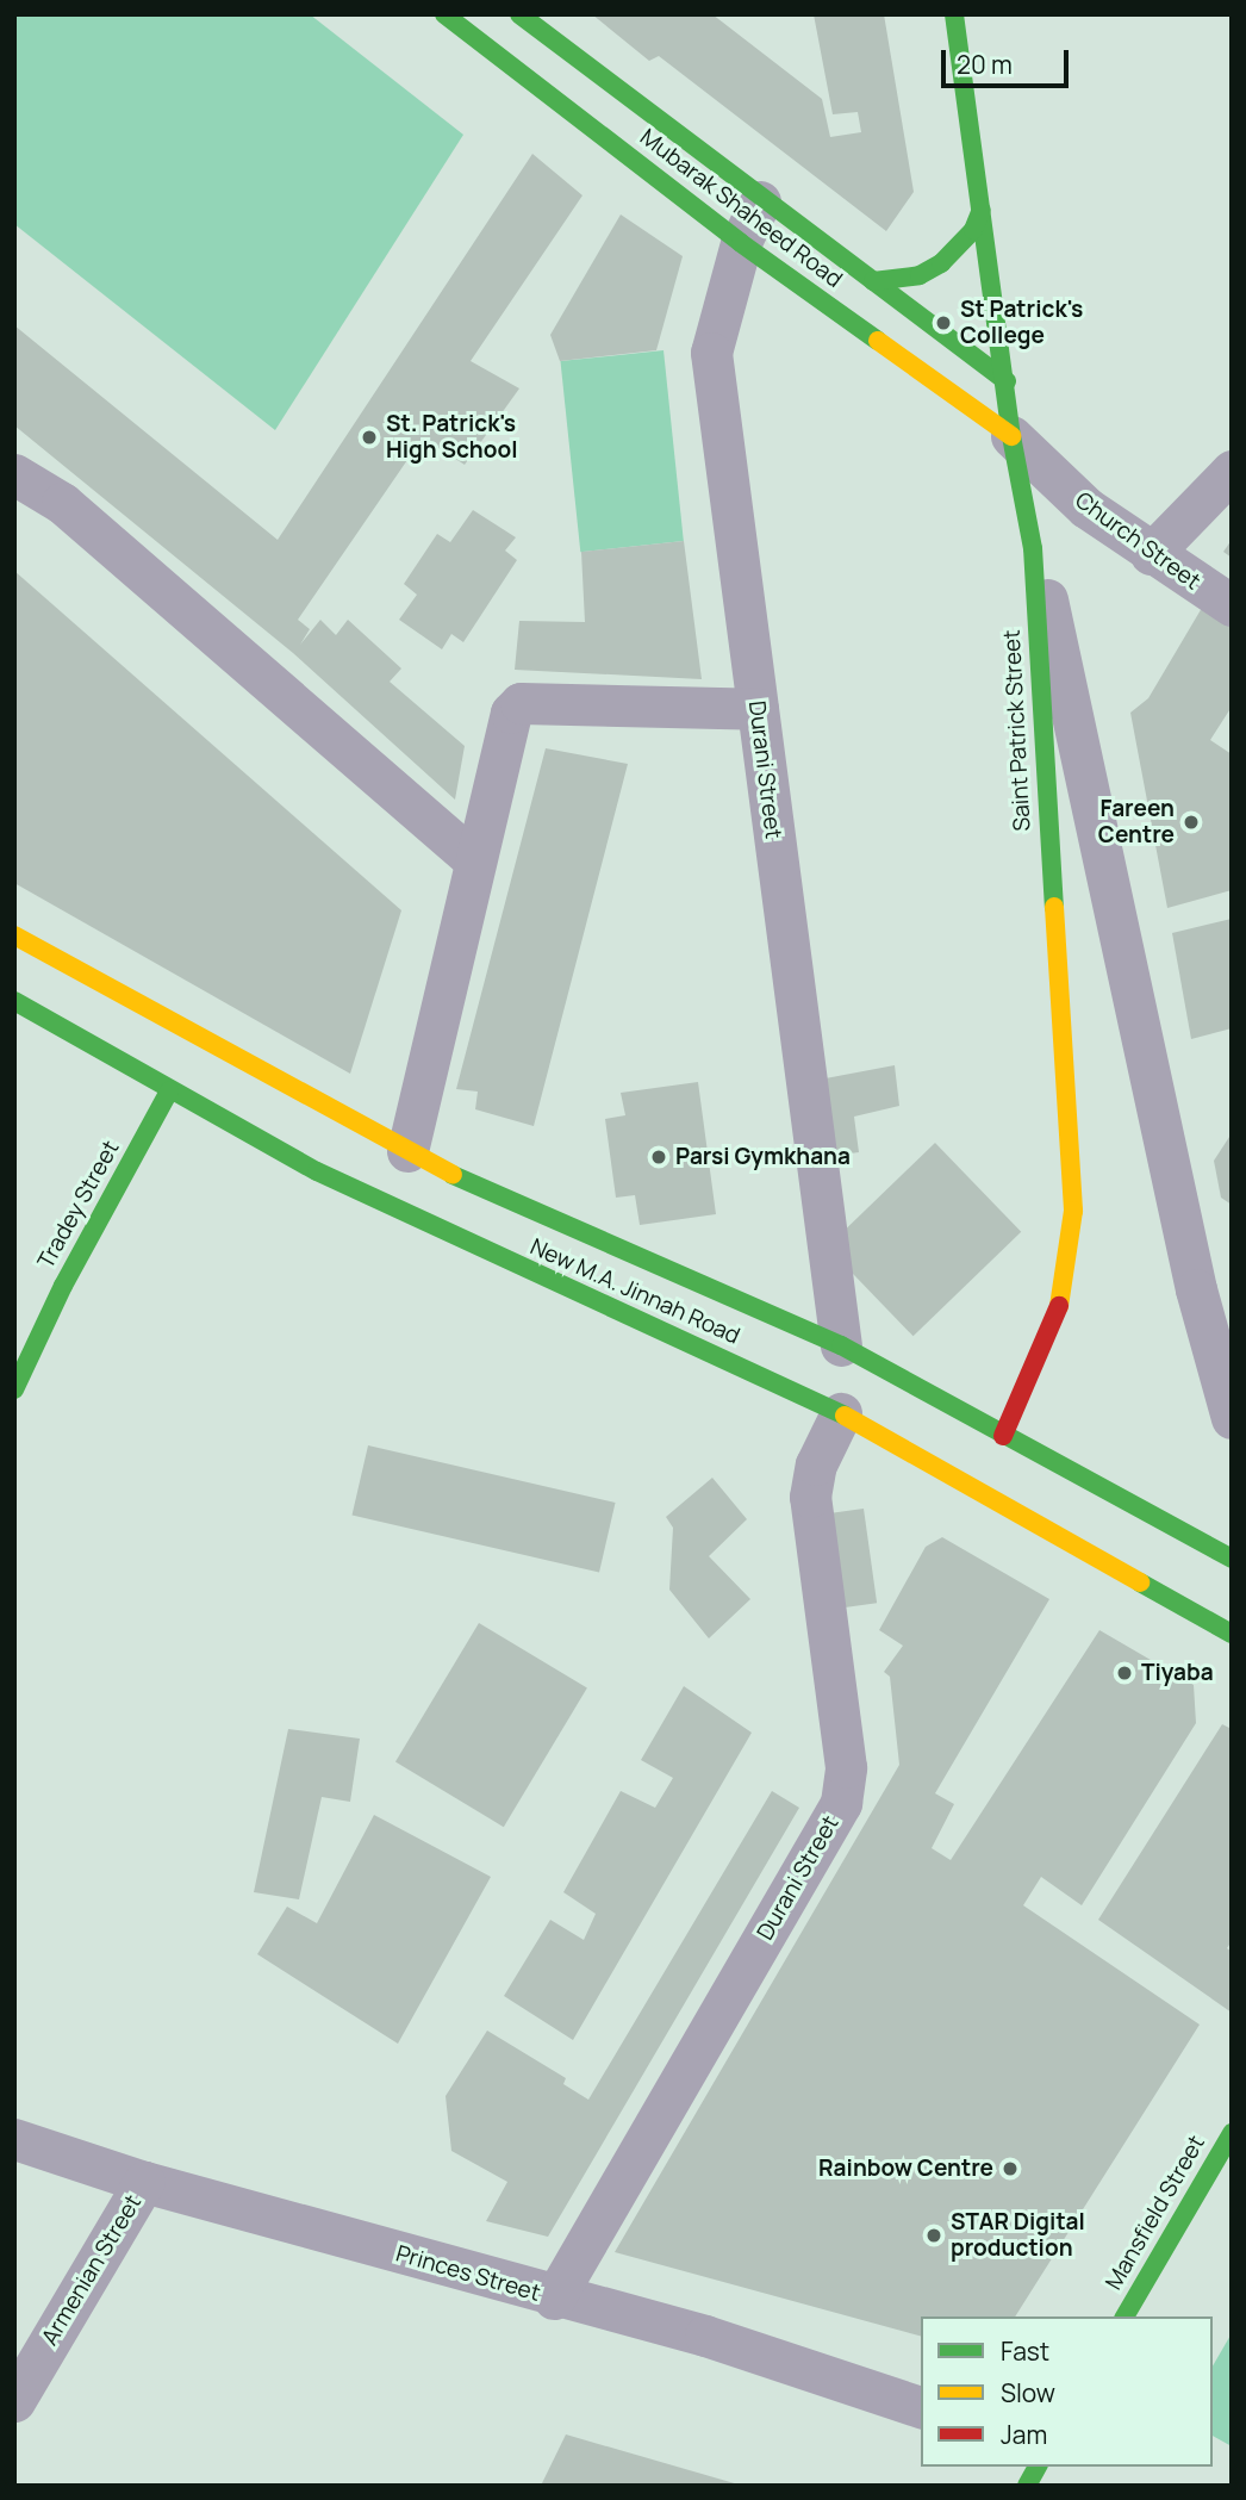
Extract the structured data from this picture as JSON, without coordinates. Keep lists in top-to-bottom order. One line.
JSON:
{"streets":{"street":["Mubarak Shaheed Road","Church Street","Saint Patrick Street","Durani Street","Tradey Street","New M.A. Jinnah Road","Mansfield Street","Armenian Street","Princes Street"]},"crossings":[["Mubarak Shaheed Road","Church Street"],["Mubarak Shaheed Road","Saint Patrick Street"],["Mubarak Shaheed Road","Durani Street"],["Church Street","Saint Patrick Street"],["Saint Patrick Street","New M.A. Jinnah Road"],["Durani Street","New M.A. Jinnah Road"],["Durani Street","Princes Street"],["Tradey Street","New M.A. Jinnah Road"],["Armenian Street","Princes Street"]],"places":["St Patrick's College","St. Patrick's High School","Fareen Centre","Parsi Gymkhana","Tiyaba","Rainbow Centre","STAR Digital production"],"legend":["Fast","Slow","Jam"],"scale_bar":"20 m"}
